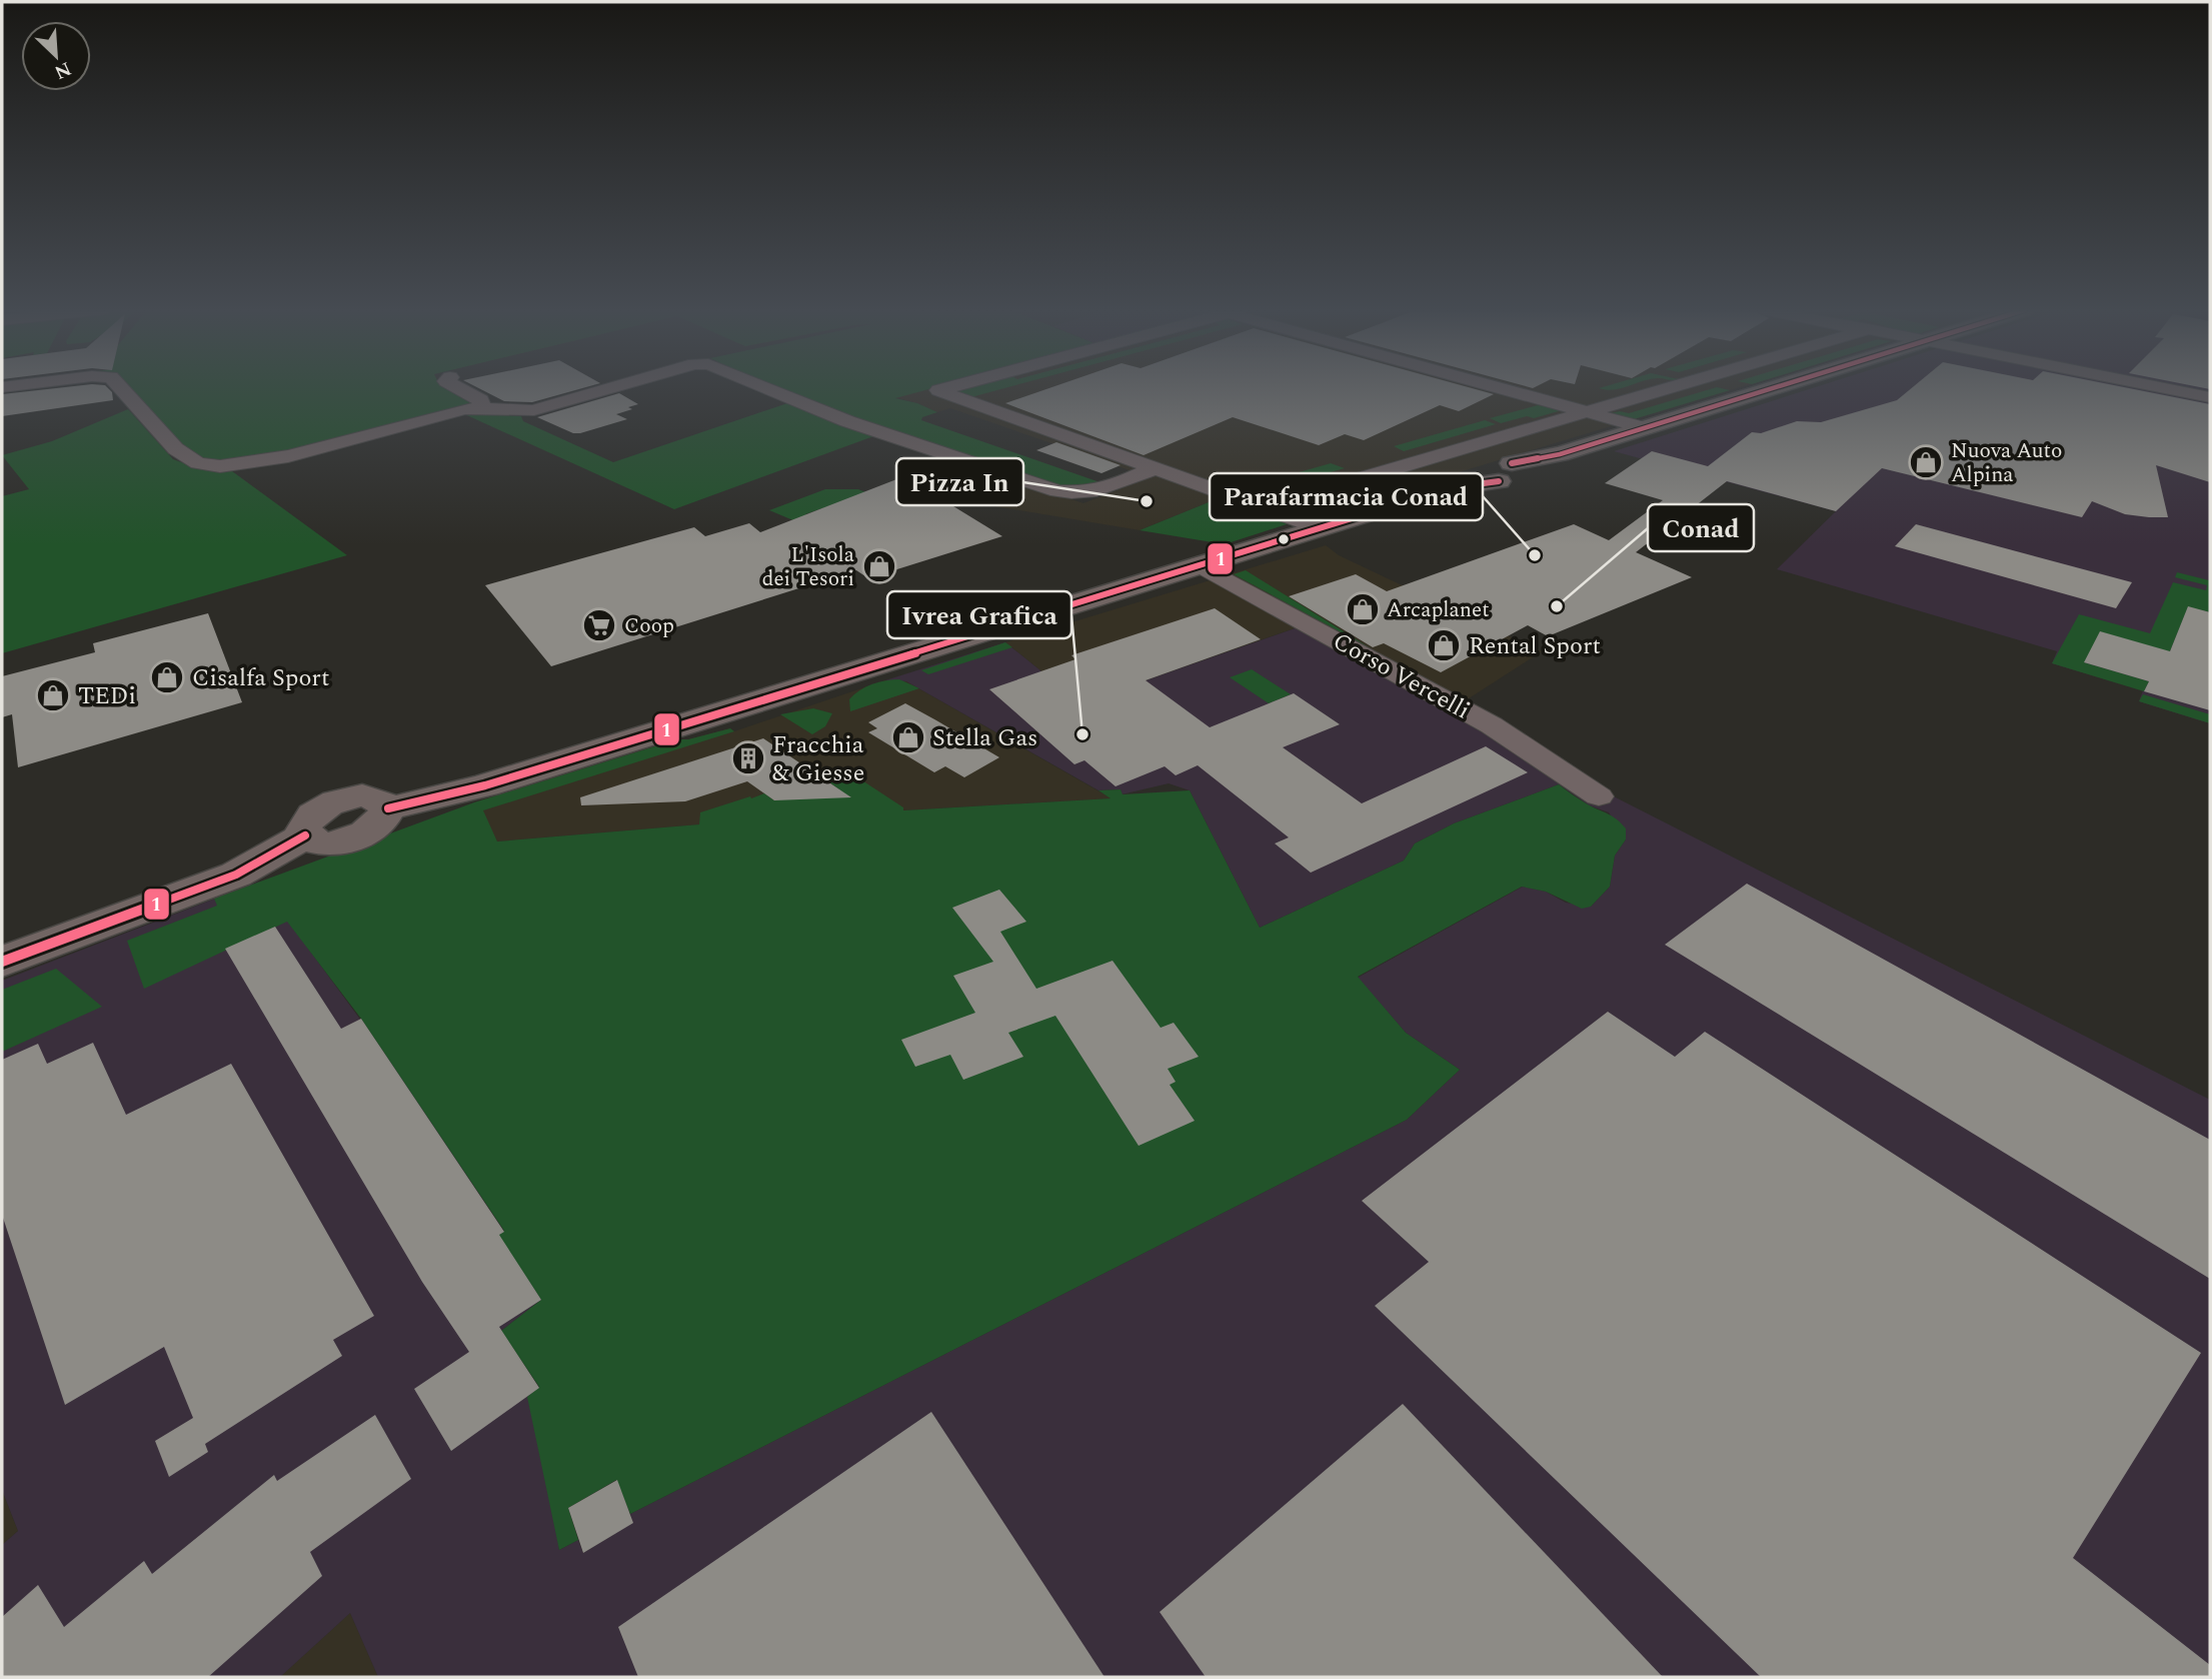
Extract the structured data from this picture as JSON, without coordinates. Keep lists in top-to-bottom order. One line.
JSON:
{"streets":{"street":["Corso Vercelli"]},"places":{"shop":["Nuova Auto Alpina","L'Isola dei Tesori","Arcaplanet","Rental Sport","Cisalfa Sport","TEDi","Stella Gas"],"other":["Pizza In","Parafarmacia Conad","Conad","Ivrea Grafica"],"supermarket":["Coop"],"building":["Fracchia & Giesse"]},"lines":["transit line 1"],"north":"bottom right"}
